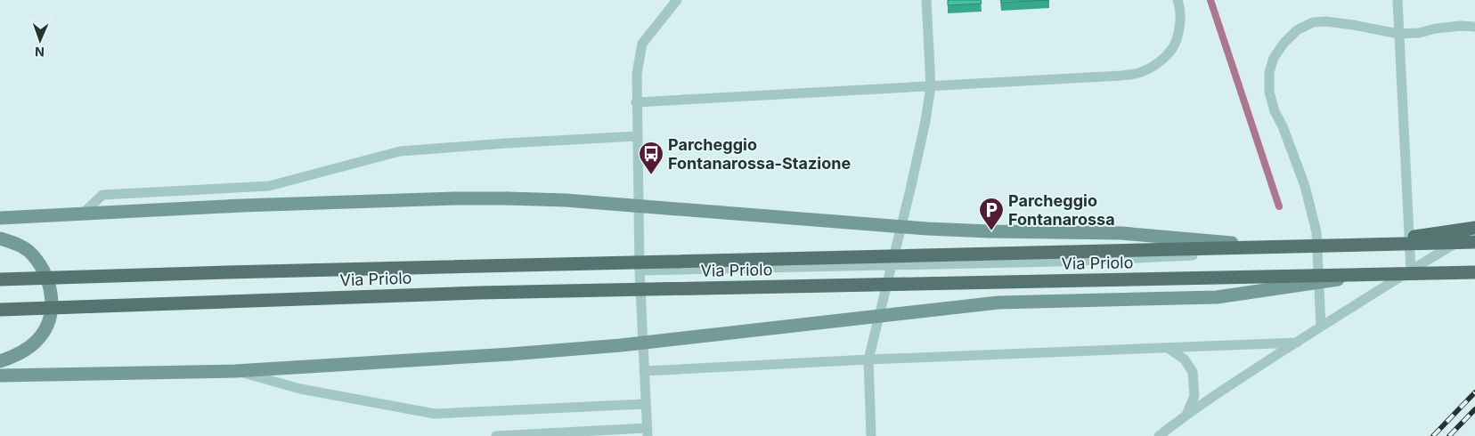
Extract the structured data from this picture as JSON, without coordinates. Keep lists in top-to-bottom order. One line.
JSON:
{"streets":{"main road":["Via Priolo"]},"places":{"bus stop":["Parcheggio Fontanarossa-Stazione"],"parking":["Parcheggio Fontanarossa"]},"north":"bottom"}
